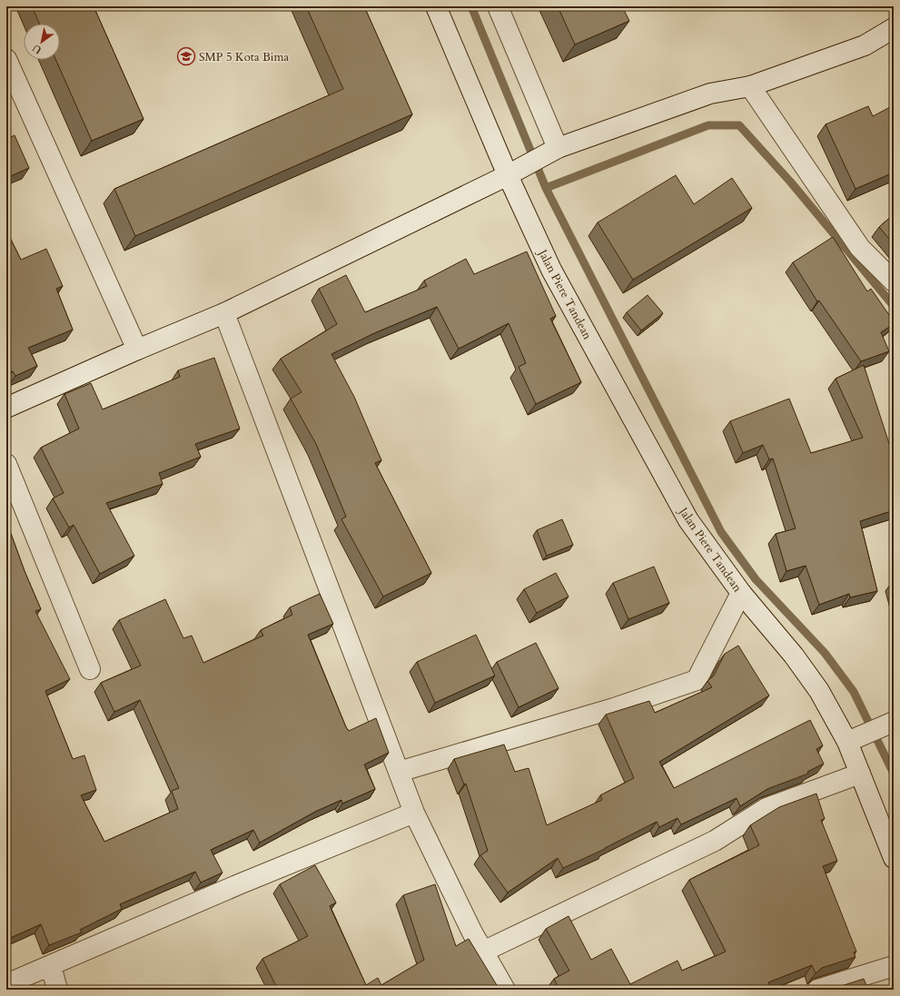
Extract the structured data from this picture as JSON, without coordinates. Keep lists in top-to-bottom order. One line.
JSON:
{"streets":{"street":["Jalan Piere Tandean"]},"places":{"school or university":["SMP 5 Kota Bima"]},"north":"bottom left"}
